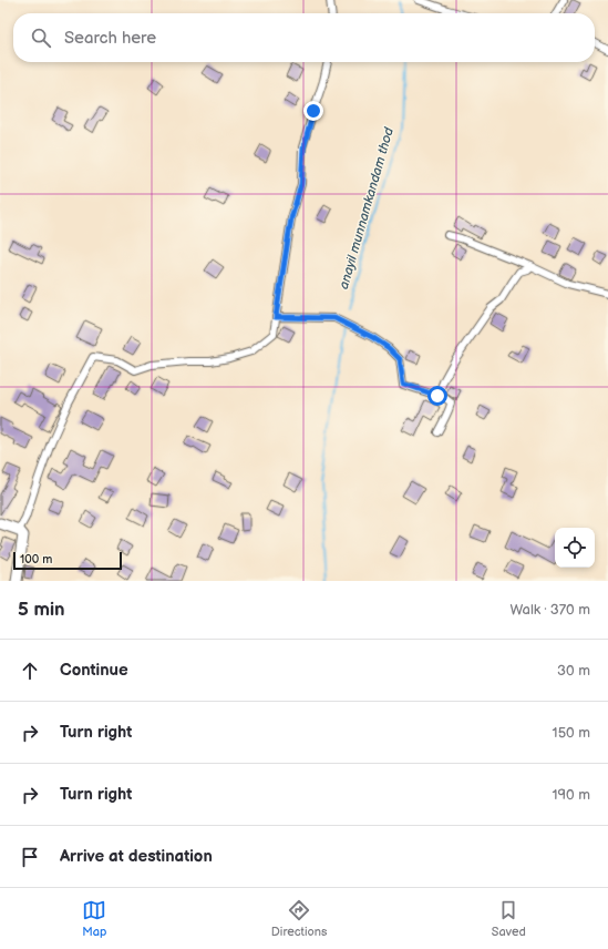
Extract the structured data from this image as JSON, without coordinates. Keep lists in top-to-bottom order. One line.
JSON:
{"water":["anayil munnamkandam thod"],"scale_bar":"100 m","page":{"search":"Search here","scale":"100 m","heading":["5 min","Walk · 370 m"],"list":[["Continue","30 m"],["Turn right","150 m"],["Turn right","190 m"],"Arrive at destination"],"nav":["Map","Directions","Saved"]}}
